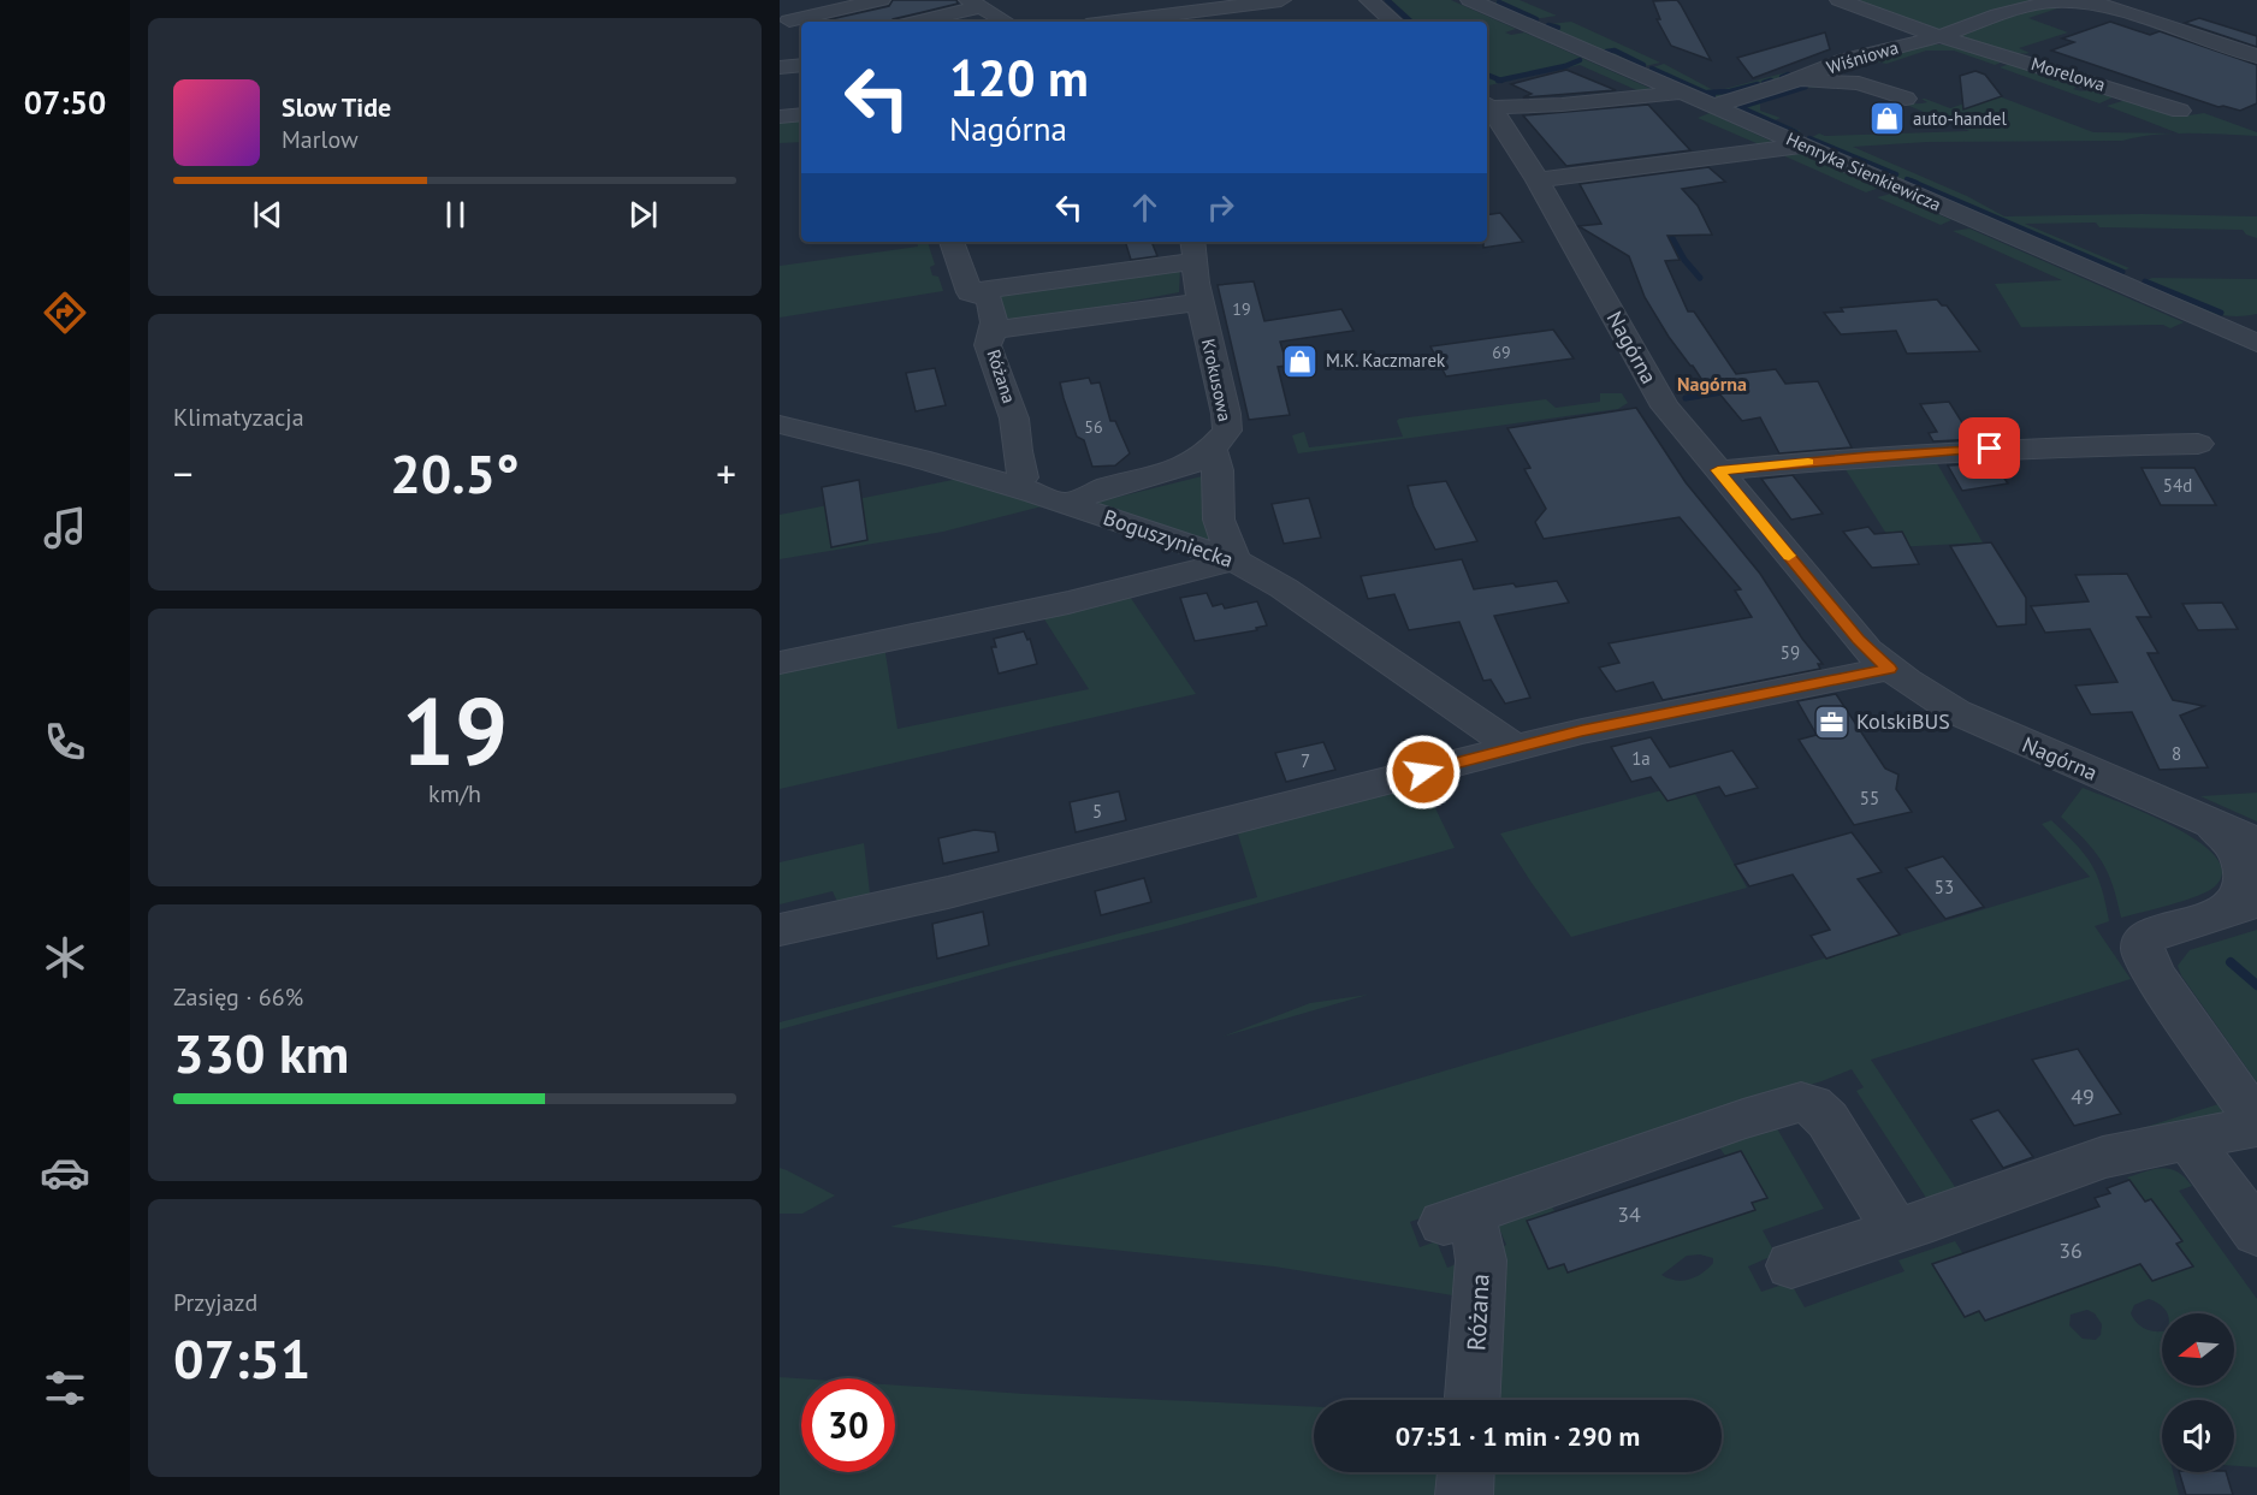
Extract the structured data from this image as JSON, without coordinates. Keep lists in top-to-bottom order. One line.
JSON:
{"streets":{"street":["Wiśniowa","Morelowa","Henryka Sienkiewicza","Nagórna","Różana","Krokusowa","Boguszyniecka"]},"crossings":[["Wiśniowa","Morelowa"],["Wiśniowa","Henryka Sienkiewicza"],["Różana","Boguszyniecka"],["Krokusowa","Boguszyniecka"]],"districts":["Nagórna"],"places":{"shop":["auto-handel","M.K. Kaczmarek"],"office":["KolskiBUS"]},"house_numbers":["19","69","56","54d","59","8","1a","7","55","5","53","49","34","36"],"north":"left","page":{"tabs":"07:50","turn":["120 m","Nagórna"],"song":["Slow Tide","Marlow"],"tile":["Klimatyzacja",["19","km/h"],["Zasięg · 66%","330 km"],["Przyjazd","07:51"]],"heat":["−","20.5°","+"],"limit":"30","trip":"07:51 · 1 min · 290 m"}}
